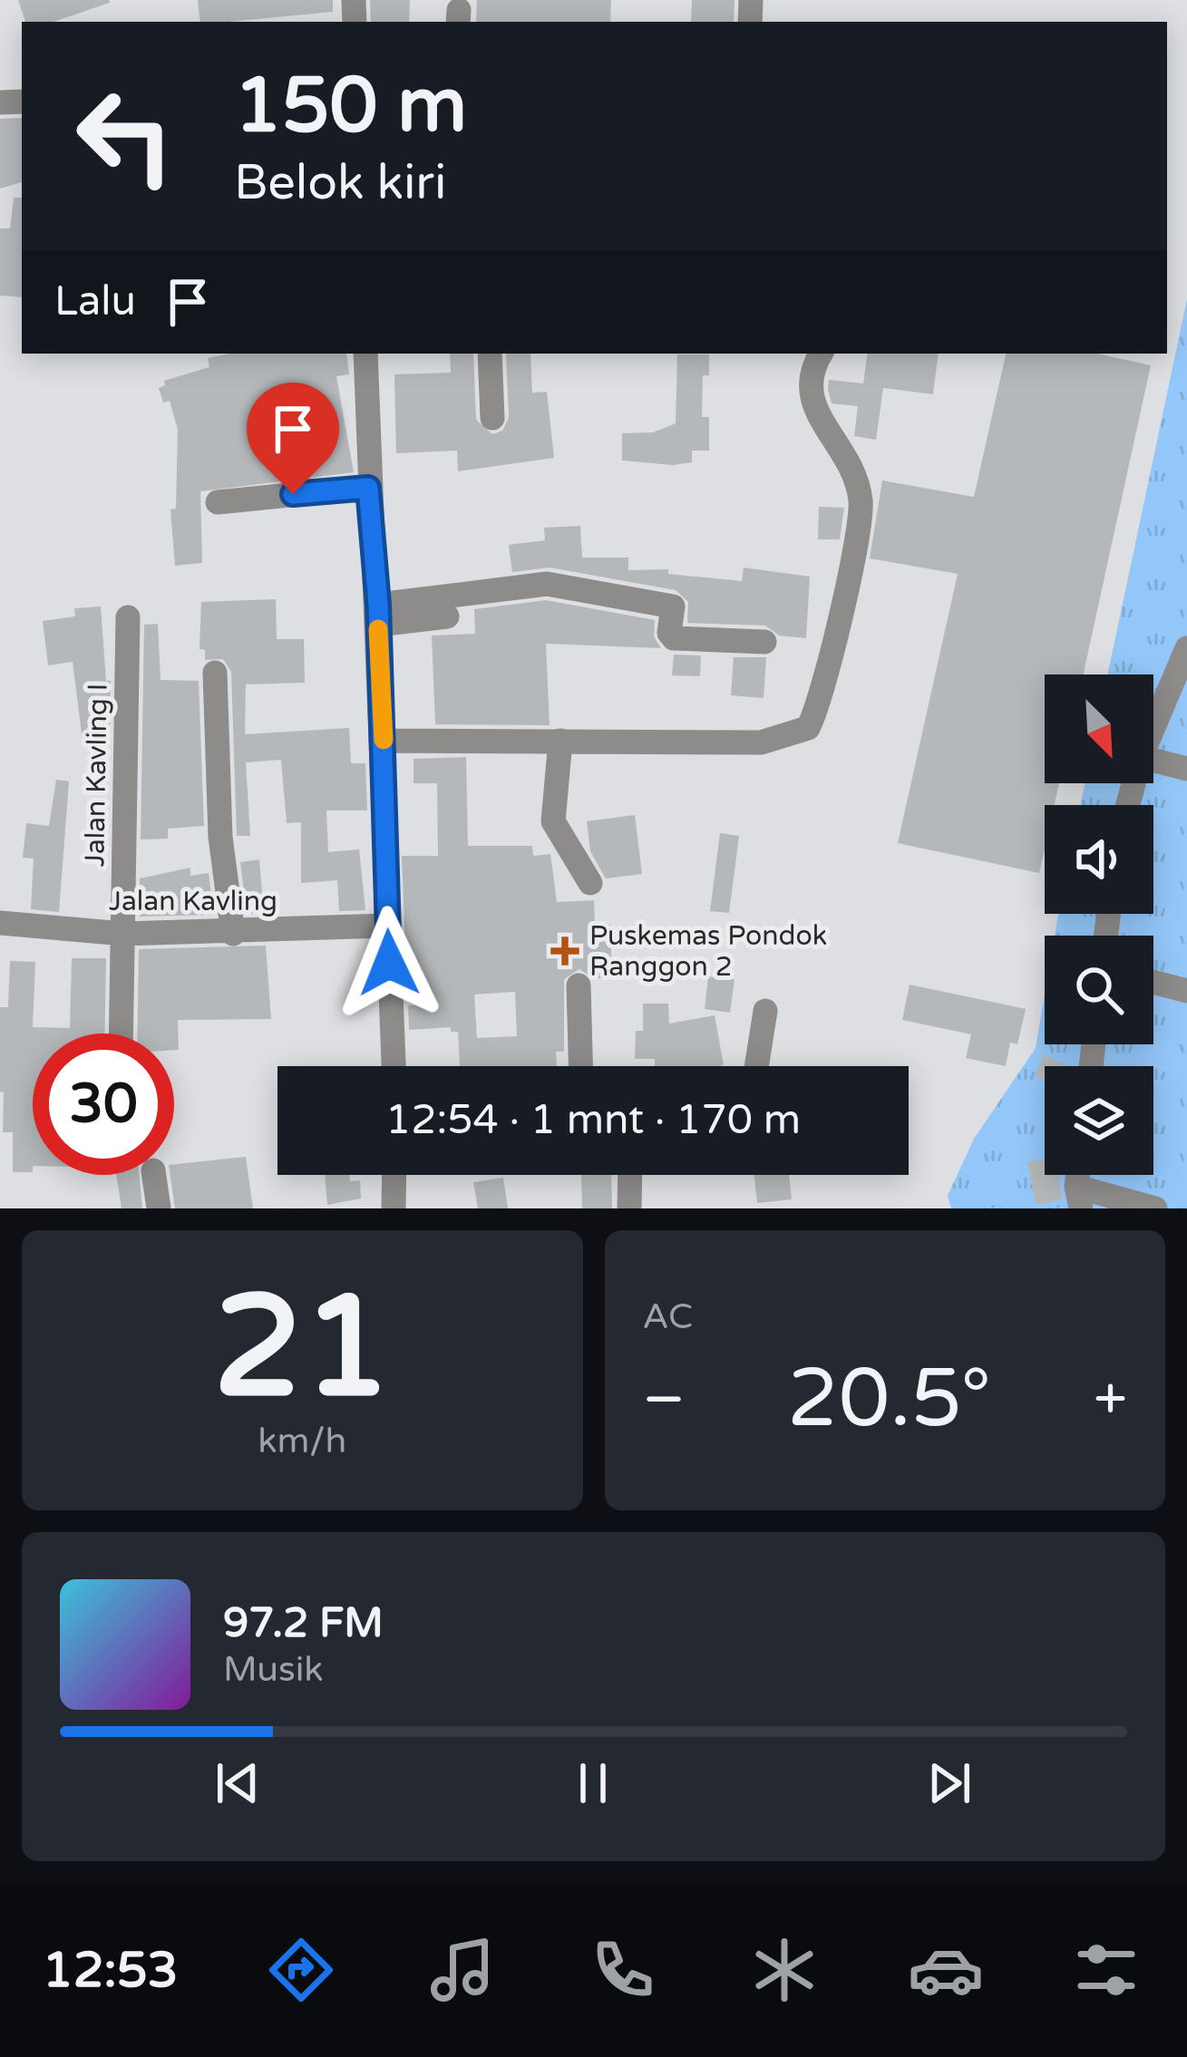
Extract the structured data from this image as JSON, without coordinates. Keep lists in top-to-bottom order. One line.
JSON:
{"streets":{"street":["Jalan Kavling I","Jalan Kavling"]},"crossings":[["Jalan Kavling I","Jalan Kavling"]],"places":{"health":["Puskemas Pondok Ranggon 2"]},"north":"bottom right","page":{"turn":["150 m","Belok kiri"],"then":"Lalu","limit":"30","trip":"12:54 · 1 mnt · 170 m","tile":[["21","km/h"],"AC"],"heat":["−","20.5°","+"],"song":["97.2 FM","Musik"],"tabs":"12:53"}}
